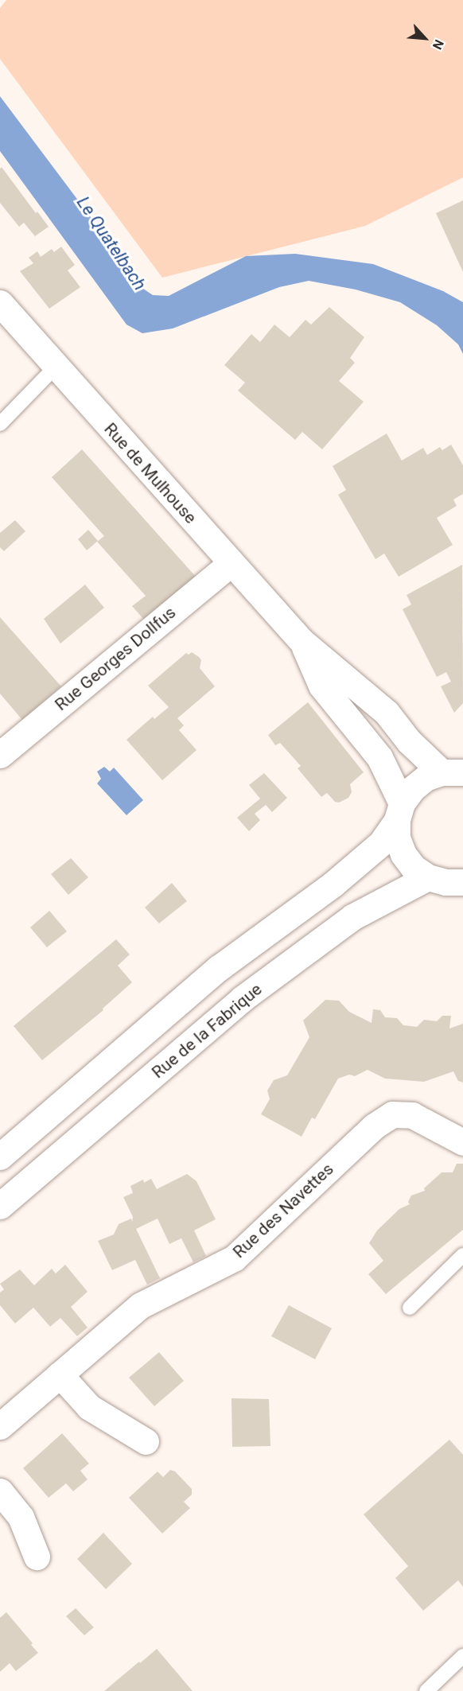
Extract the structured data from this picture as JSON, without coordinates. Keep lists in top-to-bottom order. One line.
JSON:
{"streets":{"main road":["Rue de Mulhouse","Rue Georges Dollfus","Rue de la Fabrique","Rue des Navettes"]},"crossings":[["Rue de Mulhouse","Rue Georges Dollfus"]],"water":["Le Quatelbach"],"north":"bottom right"}
